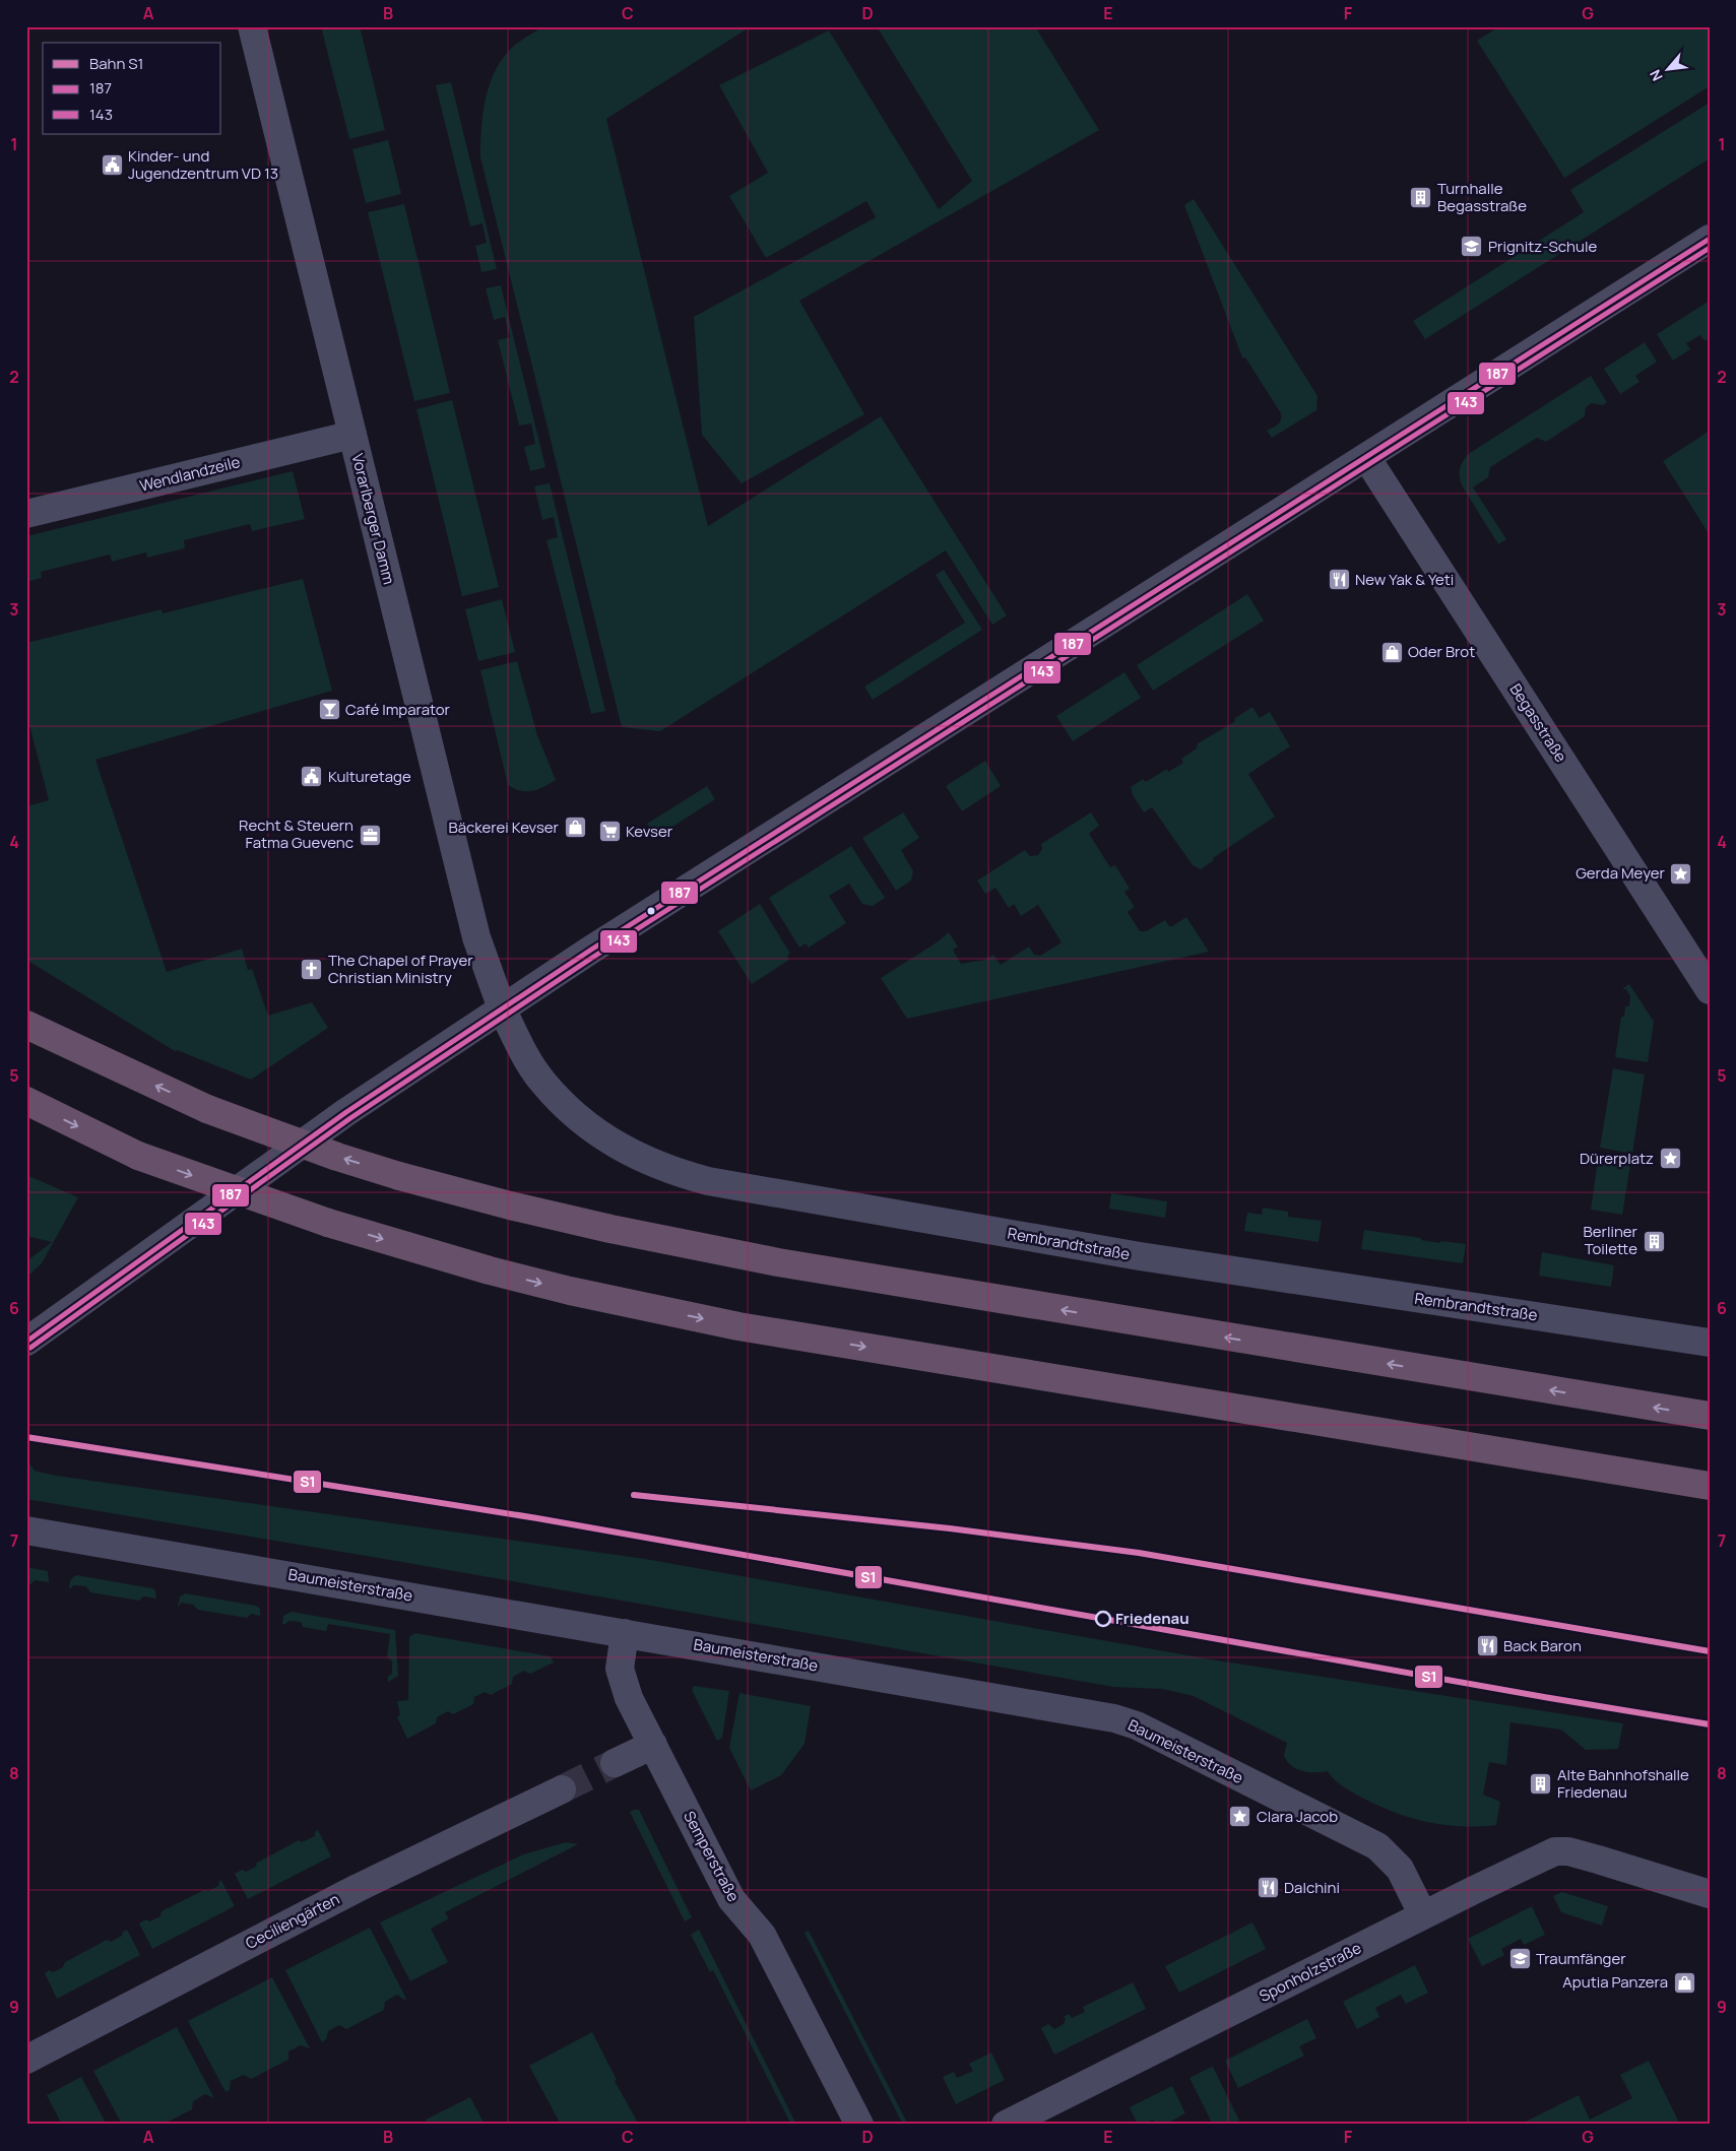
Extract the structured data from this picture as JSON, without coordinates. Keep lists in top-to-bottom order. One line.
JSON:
{"streets":{"street":["Wendlandzeile","Vorarlberger Damm","Begasstraße","Rembrandtstraße","Baumeisterstraße","Semperstraße","Ceciliengärten","Sponholzstraße"]},"crossings":[["Wendlandzeile","Vorarlberger Damm"],["Vorarlberger Damm","Rembrandtstraße"],["Baumeisterstraße","Semperstraße"],["Baumeisterstraße","Sponholzstraße"]],"places":{"public building":["Kinder- und Jugendzentrum VD 13","Kulturetage"],"building":["Turnhalle Begasstraße","Berliner Toilette","Alte Bahnhofshalle Friedenau"],"school or university":["Prignitz-Schule","Traumfänger"],"restaurant":["New Yak & Yeti","Back Baron","Dalchini"],"shop":["Oder Brot","Bäckerei Kevser","Aputia Panzera"],"bar":["Café Imparator"],"supermarket":["Kevser"],"office":["Recht & Steuern Fatma Guevenc"],"place":["Gerda Meyer","Dürerplatz","Clara Jacob"],"church":["The Chapel of Prayer Christian Ministry"],"other":["Friedenau"]},"lines":["transit line 187","transit line 143","rail line S1"],"legend":["Bahn S1","187","143"],"north":"bottom left","grid":{"columns":["A","B","C","D","E","F","G"],"rows":["1","2","3","4","5","6","7","8","9"]}}
